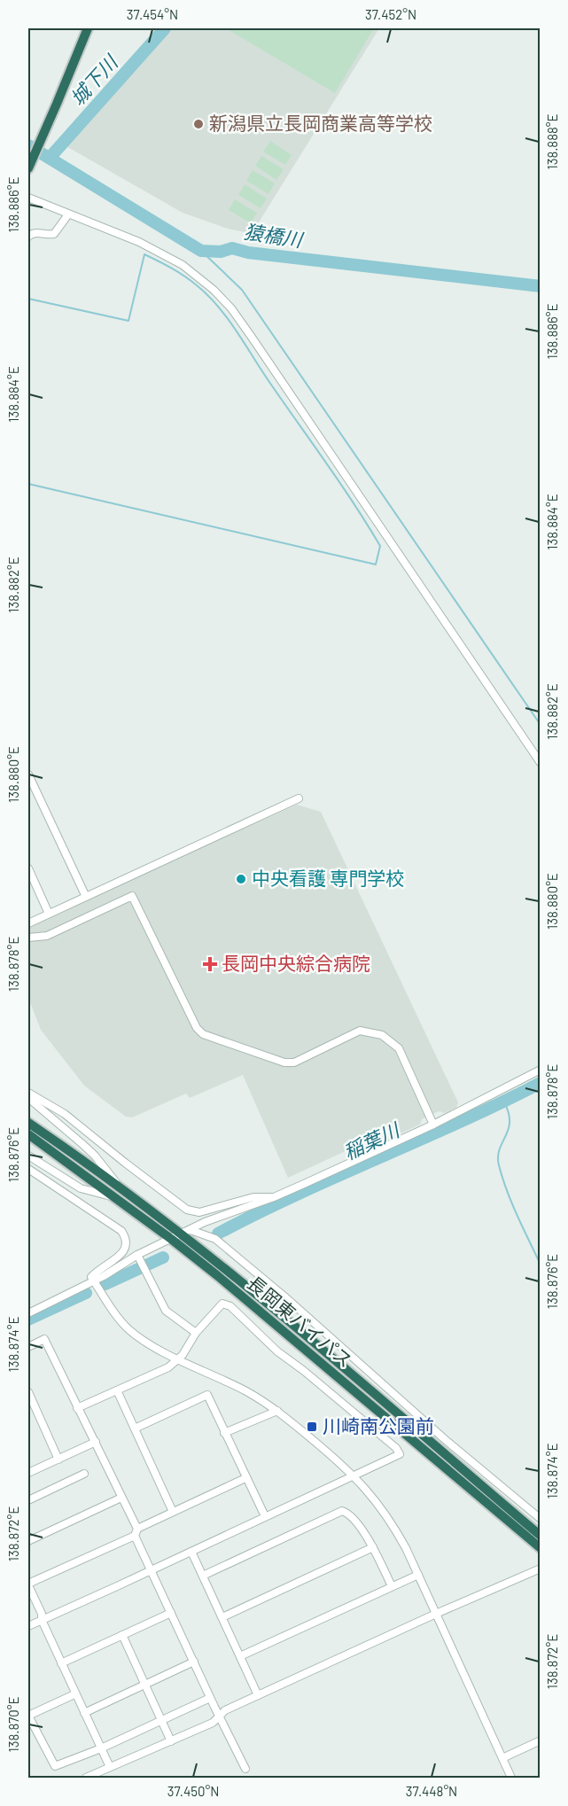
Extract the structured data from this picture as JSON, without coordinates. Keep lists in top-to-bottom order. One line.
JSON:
{"streets":{"highway":["長岡東バイパス"]},"water":["城下川","猿橋川","稲葉川"],"places":{"other":["新潟県立長岡商業高等学校","中央看護 専門学校"],"health":["長岡中央綜合病院"],"transit":["川崎南公園前"]},"coordinates":["37.454°N","37.452°N","138.888°E","138.886°E","138.884°E","138.882°E","138.880°E","138.878°E","138.876°E","138.874°E","138.872°E","138.870°E","37.450°N","37.448°N"]}
